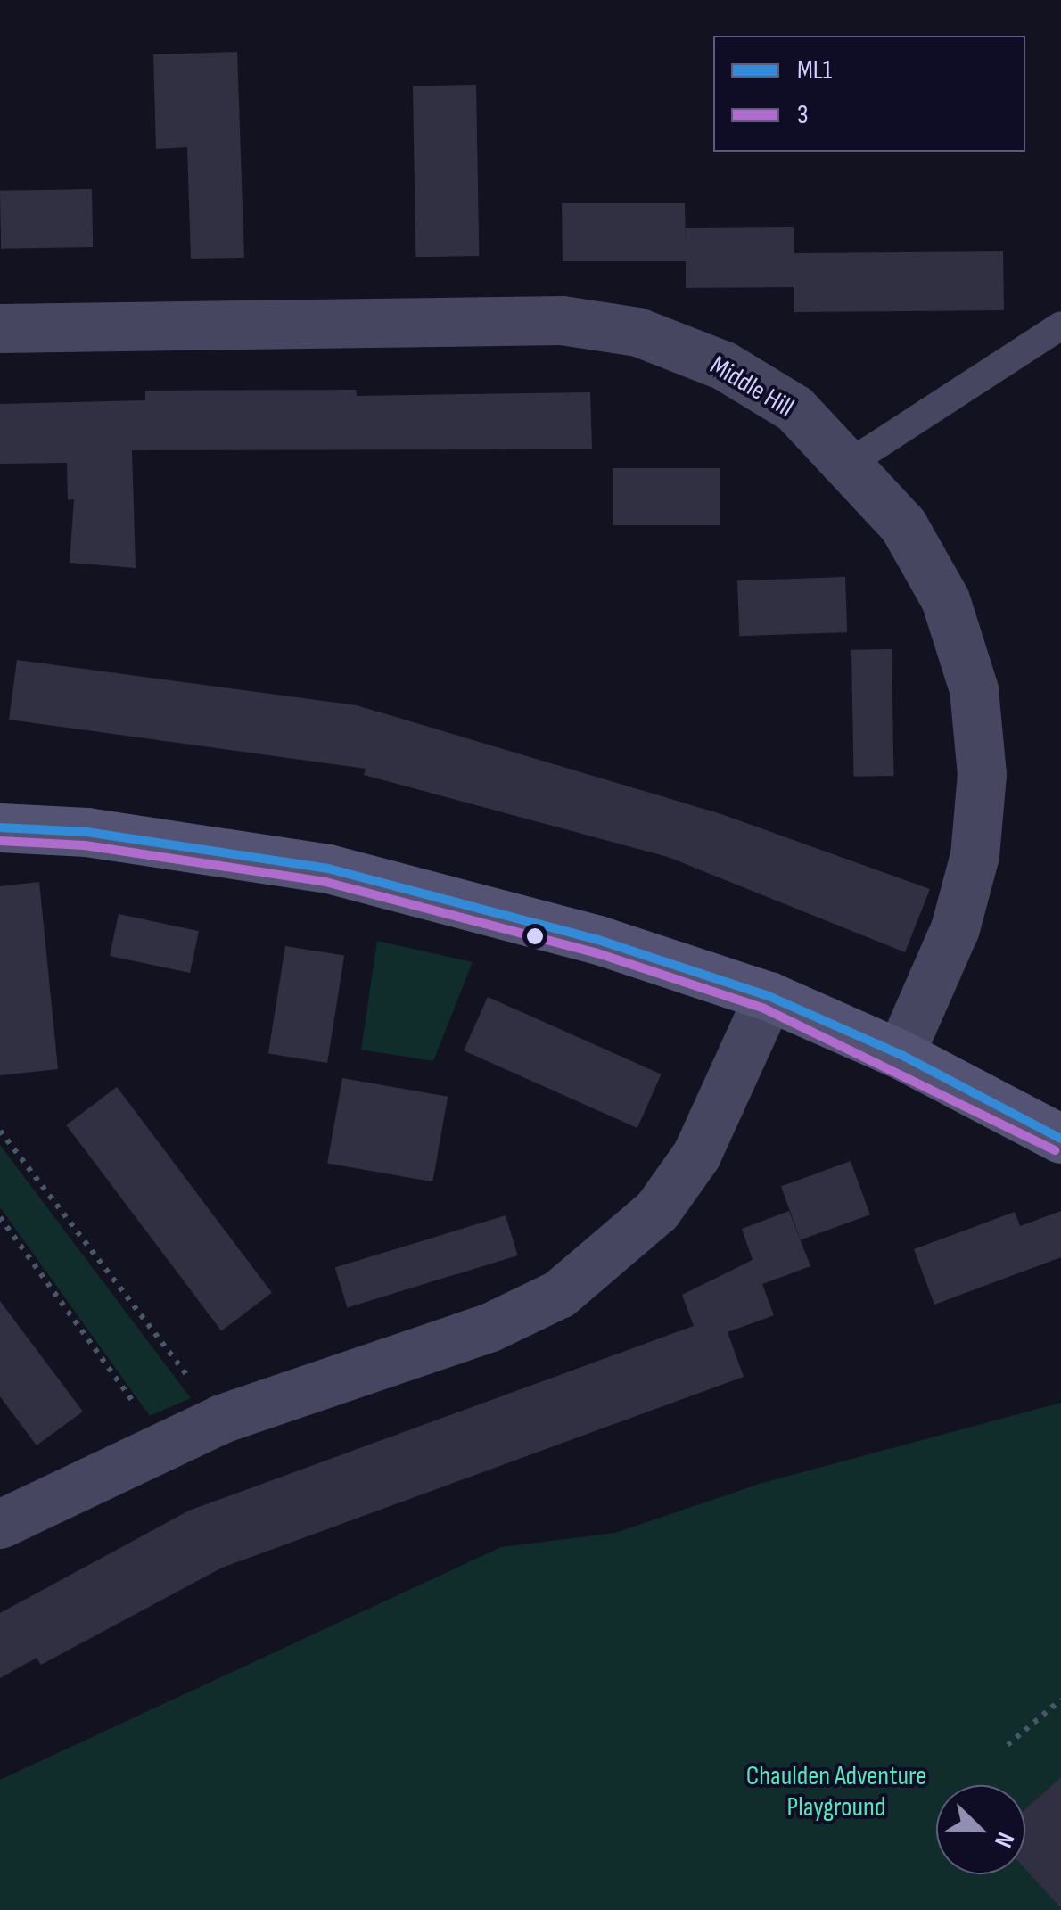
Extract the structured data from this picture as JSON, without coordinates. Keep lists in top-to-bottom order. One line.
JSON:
{"streets":{"street":["Middle Hill"]},"parks":["Chaulden Adventure Playground"],"lines":["transit line ML1","transit line 3"],"legend":["ML1","3"],"north":"bottom right"}
